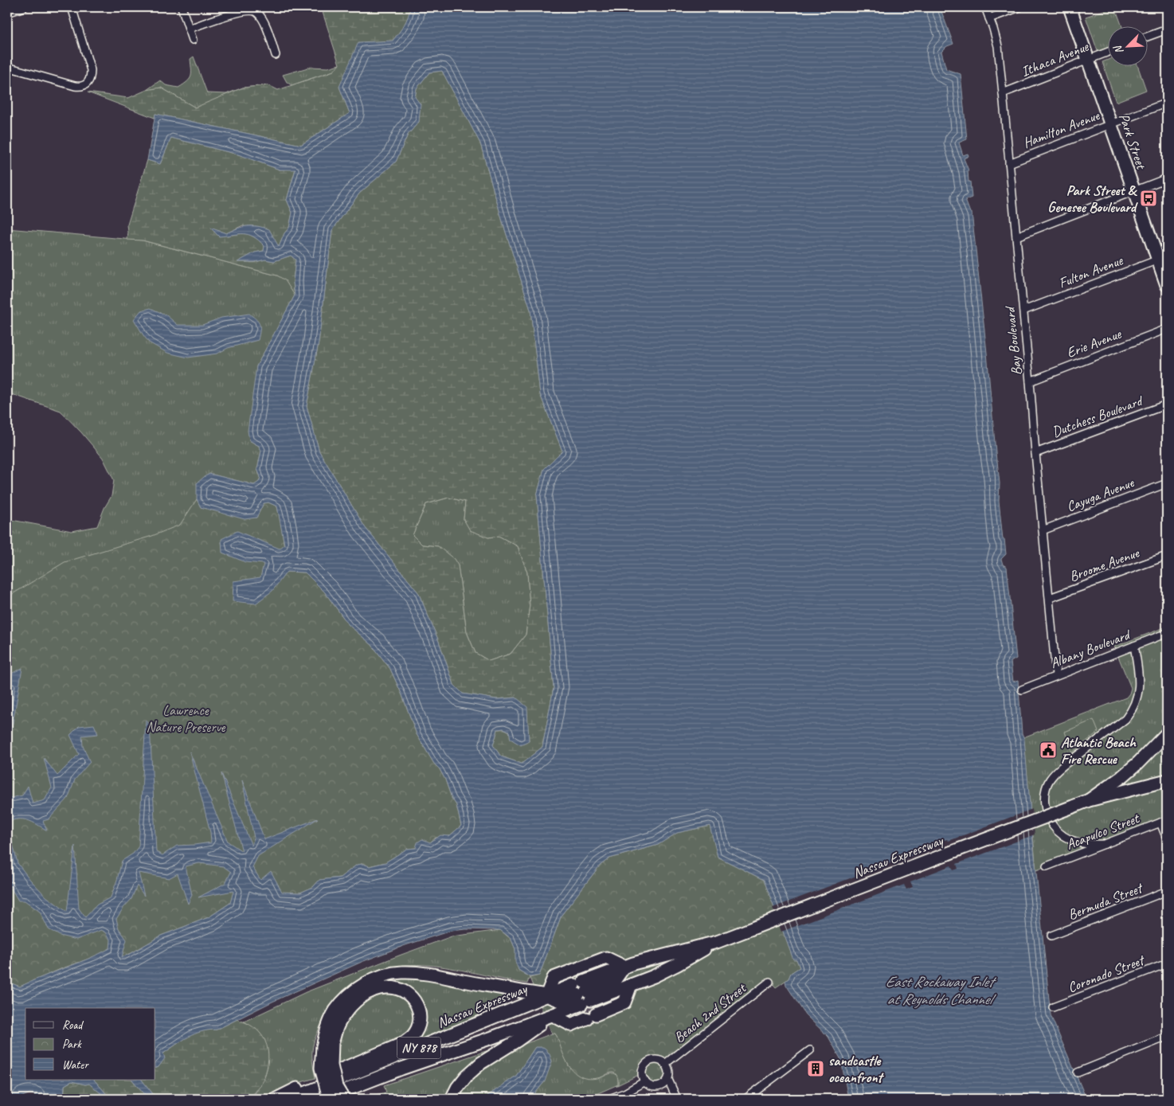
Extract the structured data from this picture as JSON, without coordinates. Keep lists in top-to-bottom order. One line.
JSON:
{"streets":{"highway":["Park Street","Nassau Expressway","NY 878"],"street":["Ithaca Avenue","Hamilton Avenue","Fulton Avenue","Bay Boulevard","Erie Avenue","Dutchess Boulevard","Cayuga Avenue","Broome Avenue","Albany Boulevard","Acapulco Street","Bermuda Street","Coronado Street","Beach 2nd Street"]},"crossings":[["Ithaca Avenue","Park Street"],["Ithaca Avenue","Bay Boulevard"],["Hamilton Avenue","Park Street"],["Hamilton Avenue","Bay Boulevard"],["Park Street","Fulton Avenue"],["Fulton Avenue","Bay Boulevard"],["Bay Boulevard","Erie Avenue"],["Bay Boulevard","Dutchess Boulevard"],["Bay Boulevard","Cayuga Avenue"],["Bay Boulevard","Broome Avenue"],["Bay Boulevard","Albany Boulevard"]],"water":["East Rockaway Inlet at Reynolds Channel"],"parks":["Lawrence Nature Preserve"],"places":{"bus stop":["Park Street & Genesee Boulevard"],"public building":["Atlantic Beach Fire Rescue"],"building":["sandcastle oceanfront"]},"legend":["Road","Park","Water"],"north":"bottom left"}
